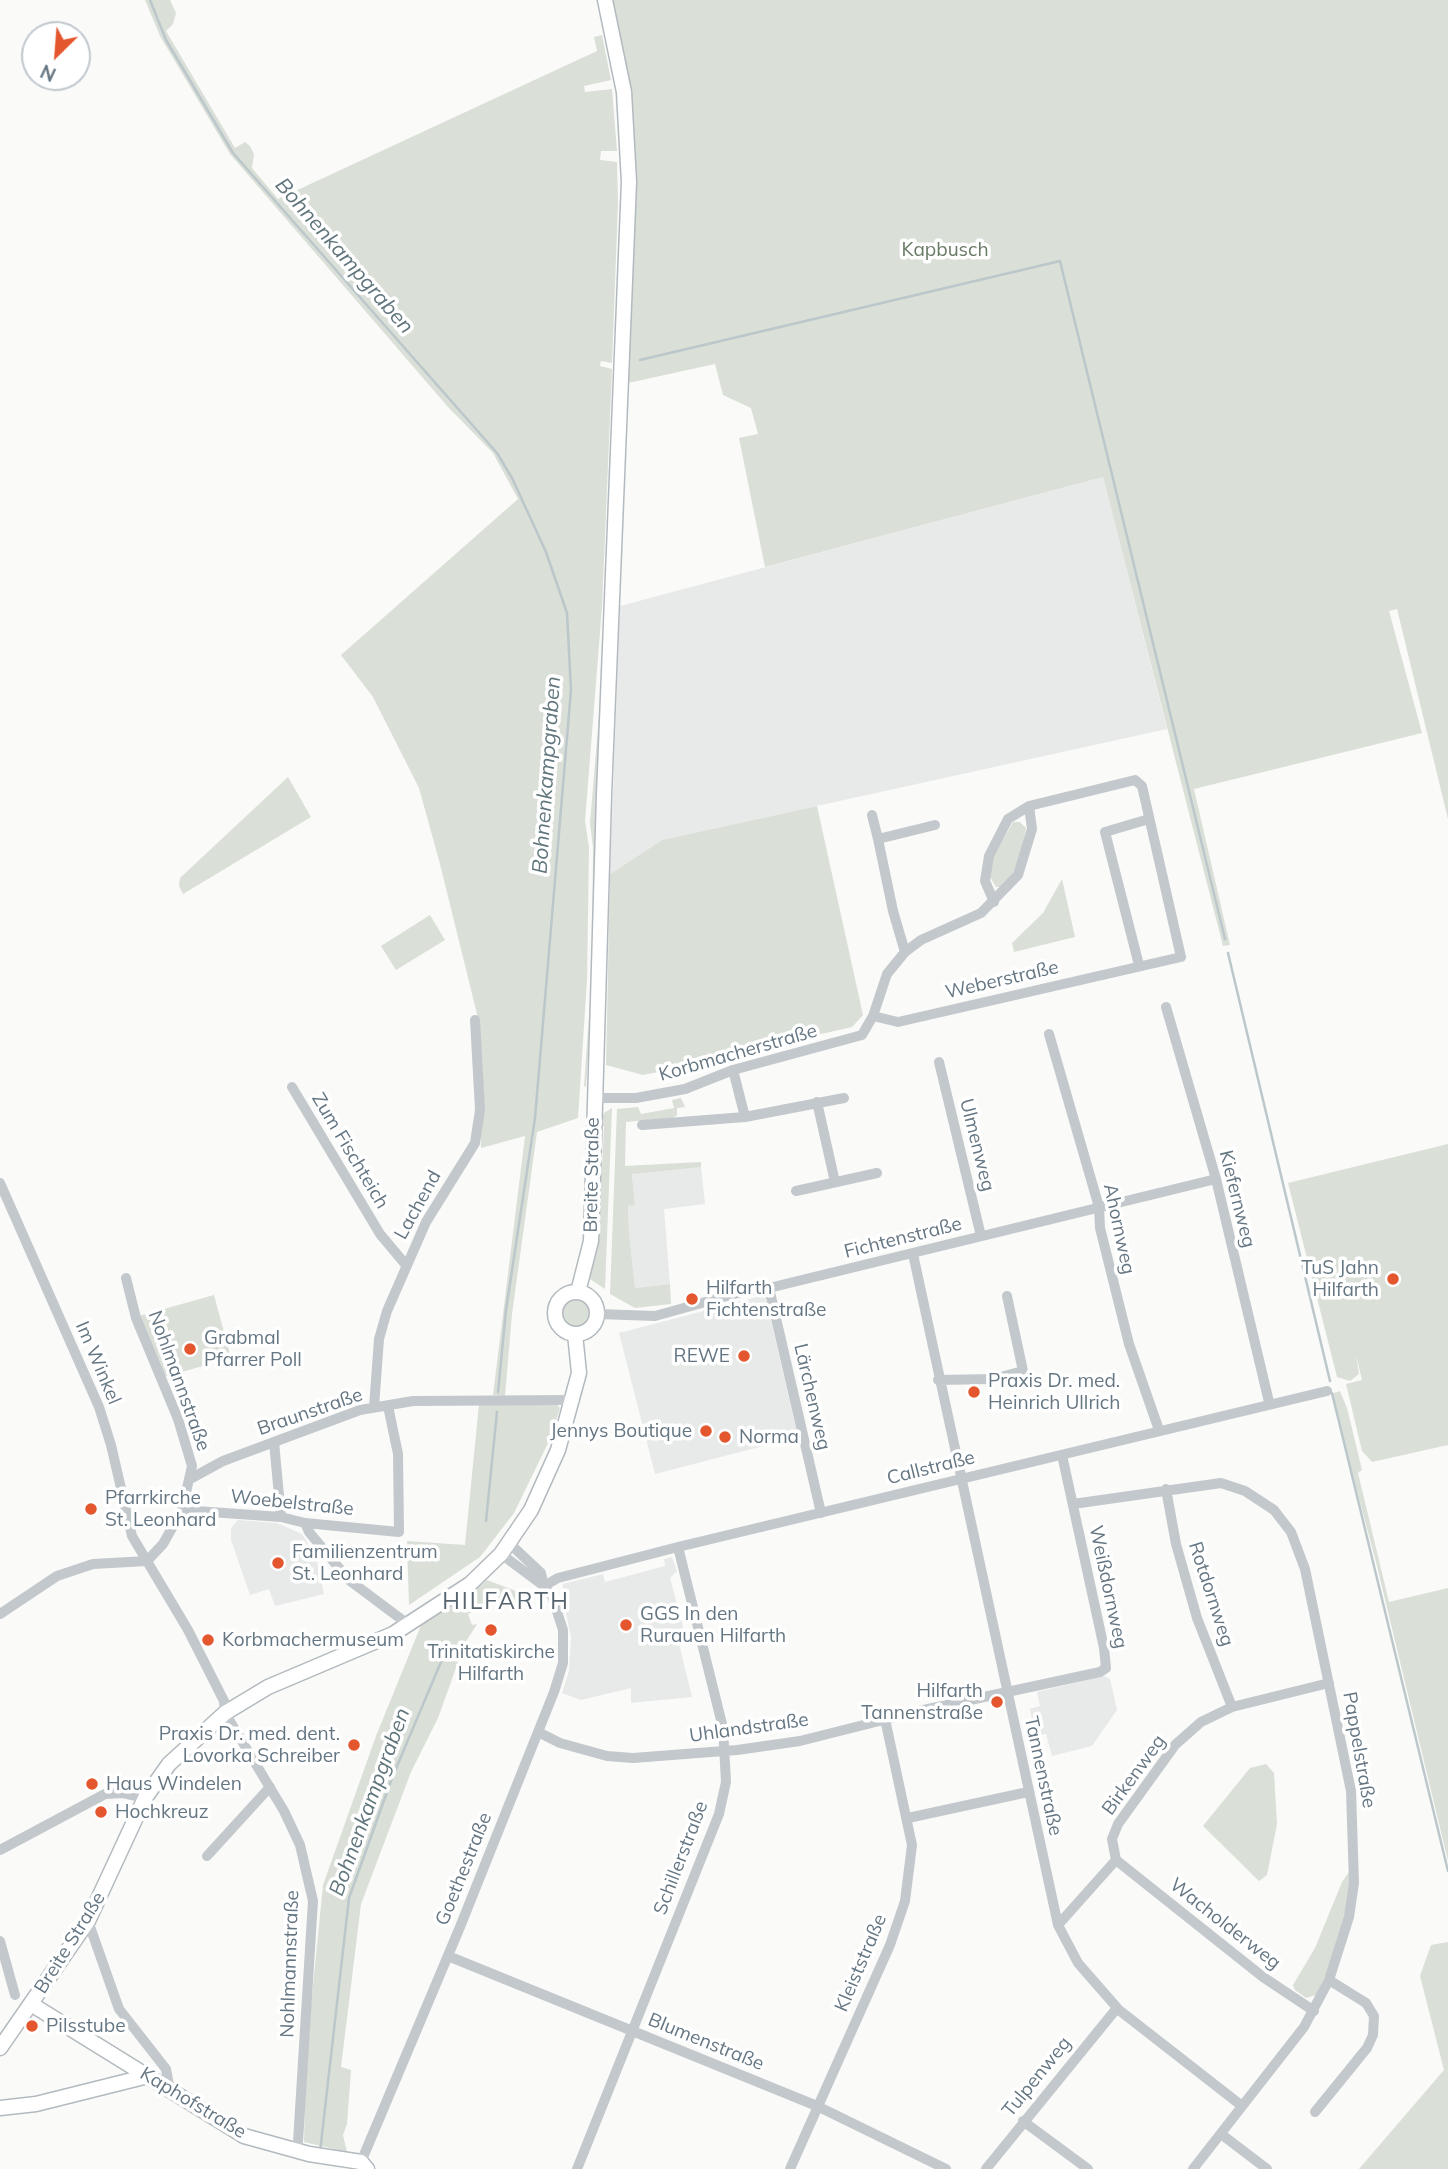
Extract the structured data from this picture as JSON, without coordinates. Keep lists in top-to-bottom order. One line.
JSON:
{"streets":{"main road":["Breite Straße","Kaphofstraße"],"street":["Weberstraße","Korbmacherstraße","Ulmenweg","Zum Fischteich","Kiefernweg","Lachend","Ahornweg","Fichtenstraße","Im Winkel","Nohlmannstraße","Lärchenweg","Braunstraße","Callstraße","Woebelstraße","Weißdornweg","Rotdornweg","Uhlandstraße","Pappelstraße","Birkenweg","Tannenstraße","Schillerstraße","Goethestraße","Wacholderweg","Kleiststraße","Blumenstraße","Tulpenweg"]},"crossings":[["Weberstraße","Korbmacherstraße"],["Korbmacherstraße","Breite Straße"],["Ulmenweg","Fichtenstraße"],["Zum Fischteich","Lachend"],["Breite Straße","Fichtenstraße"],["Breite Straße","Nohlmannstraße"],["Breite Straße","Braunstraße"],["Breite Straße","Goethestraße"],["Breite Straße","Kaphofstraße"],["Kiefernweg","Fichtenstraße"],["Kiefernweg","Callstraße"],["Lachend","Braunstraße"],["Ahornweg","Fichtenstraße"],["Ahornweg","Callstraße"],["Fichtenstraße","Lärchenweg"],["Fichtenstraße","Tannenstraße"],["Im Winkel","Nohlmannstraße"],["Nohlmannstraße","Braunstraße"],["Nohlmannstraße","Woebelstraße"],["Nohlmannstraße","Kaphofstraße"],["Lärchenweg","Callstraße"],["Braunstraße","Woebelstraße"],["Callstraße","Weißdornweg"],["Callstraße","Tannenstraße"],["Callstraße","Schillerstraße"],["Callstraße","Goethestraße"],["Weißdornweg","Uhlandstraße"],["Weißdornweg","Pappelstraße"],["Weißdornweg","Tannenstraße"],["Rotdornweg","Pappelstraße"],["Rotdornweg","Birkenweg"],["Uhlandstraße","Tannenstraße"],["Uhlandstraße","Schillerstraße"],["Uhlandstraße","Goethestraße"],["Uhlandstraße","Kleiststraße"],["Pappelstraße","Birkenweg"],["Pappelstraße","Tannenstraße"],["Pappelstraße","Wacholderweg"],["Birkenweg","Wacholderweg"],["Tannenstraße","Tulpenweg"],["Schillerstraße","Blumenstraße"],["Goethestraße","Blumenstraße"],["Goethestraße","Kaphofstraße"],["Kleiststraße","Blumenstraße"]],"districts":["HILFARTH"],"water":["Bohnenkampgraben"],"parks":["Kapbusch"],"places":["TuS Jahn Hilfarth","Hilfarth Fichtenstraße","Grabmal Pfarrer Poll","REWE","Praxis Dr. med. Heinrich Ullrich","Jennys Boutique","Norma","Pfarrkirche St. Leonhard","Familienzentrum St. Leonhard","GGS In den Rurauen Hilfarth","Trinitatiskirche Hilfarth","Korbmachermuseum","Hilfarth Tannenstraße","Praxis Dr. med. dent. Lovorka Schreiber","Haus Windelen","Hochkreuz","Pilsstube"],"north":"bottom left"}
